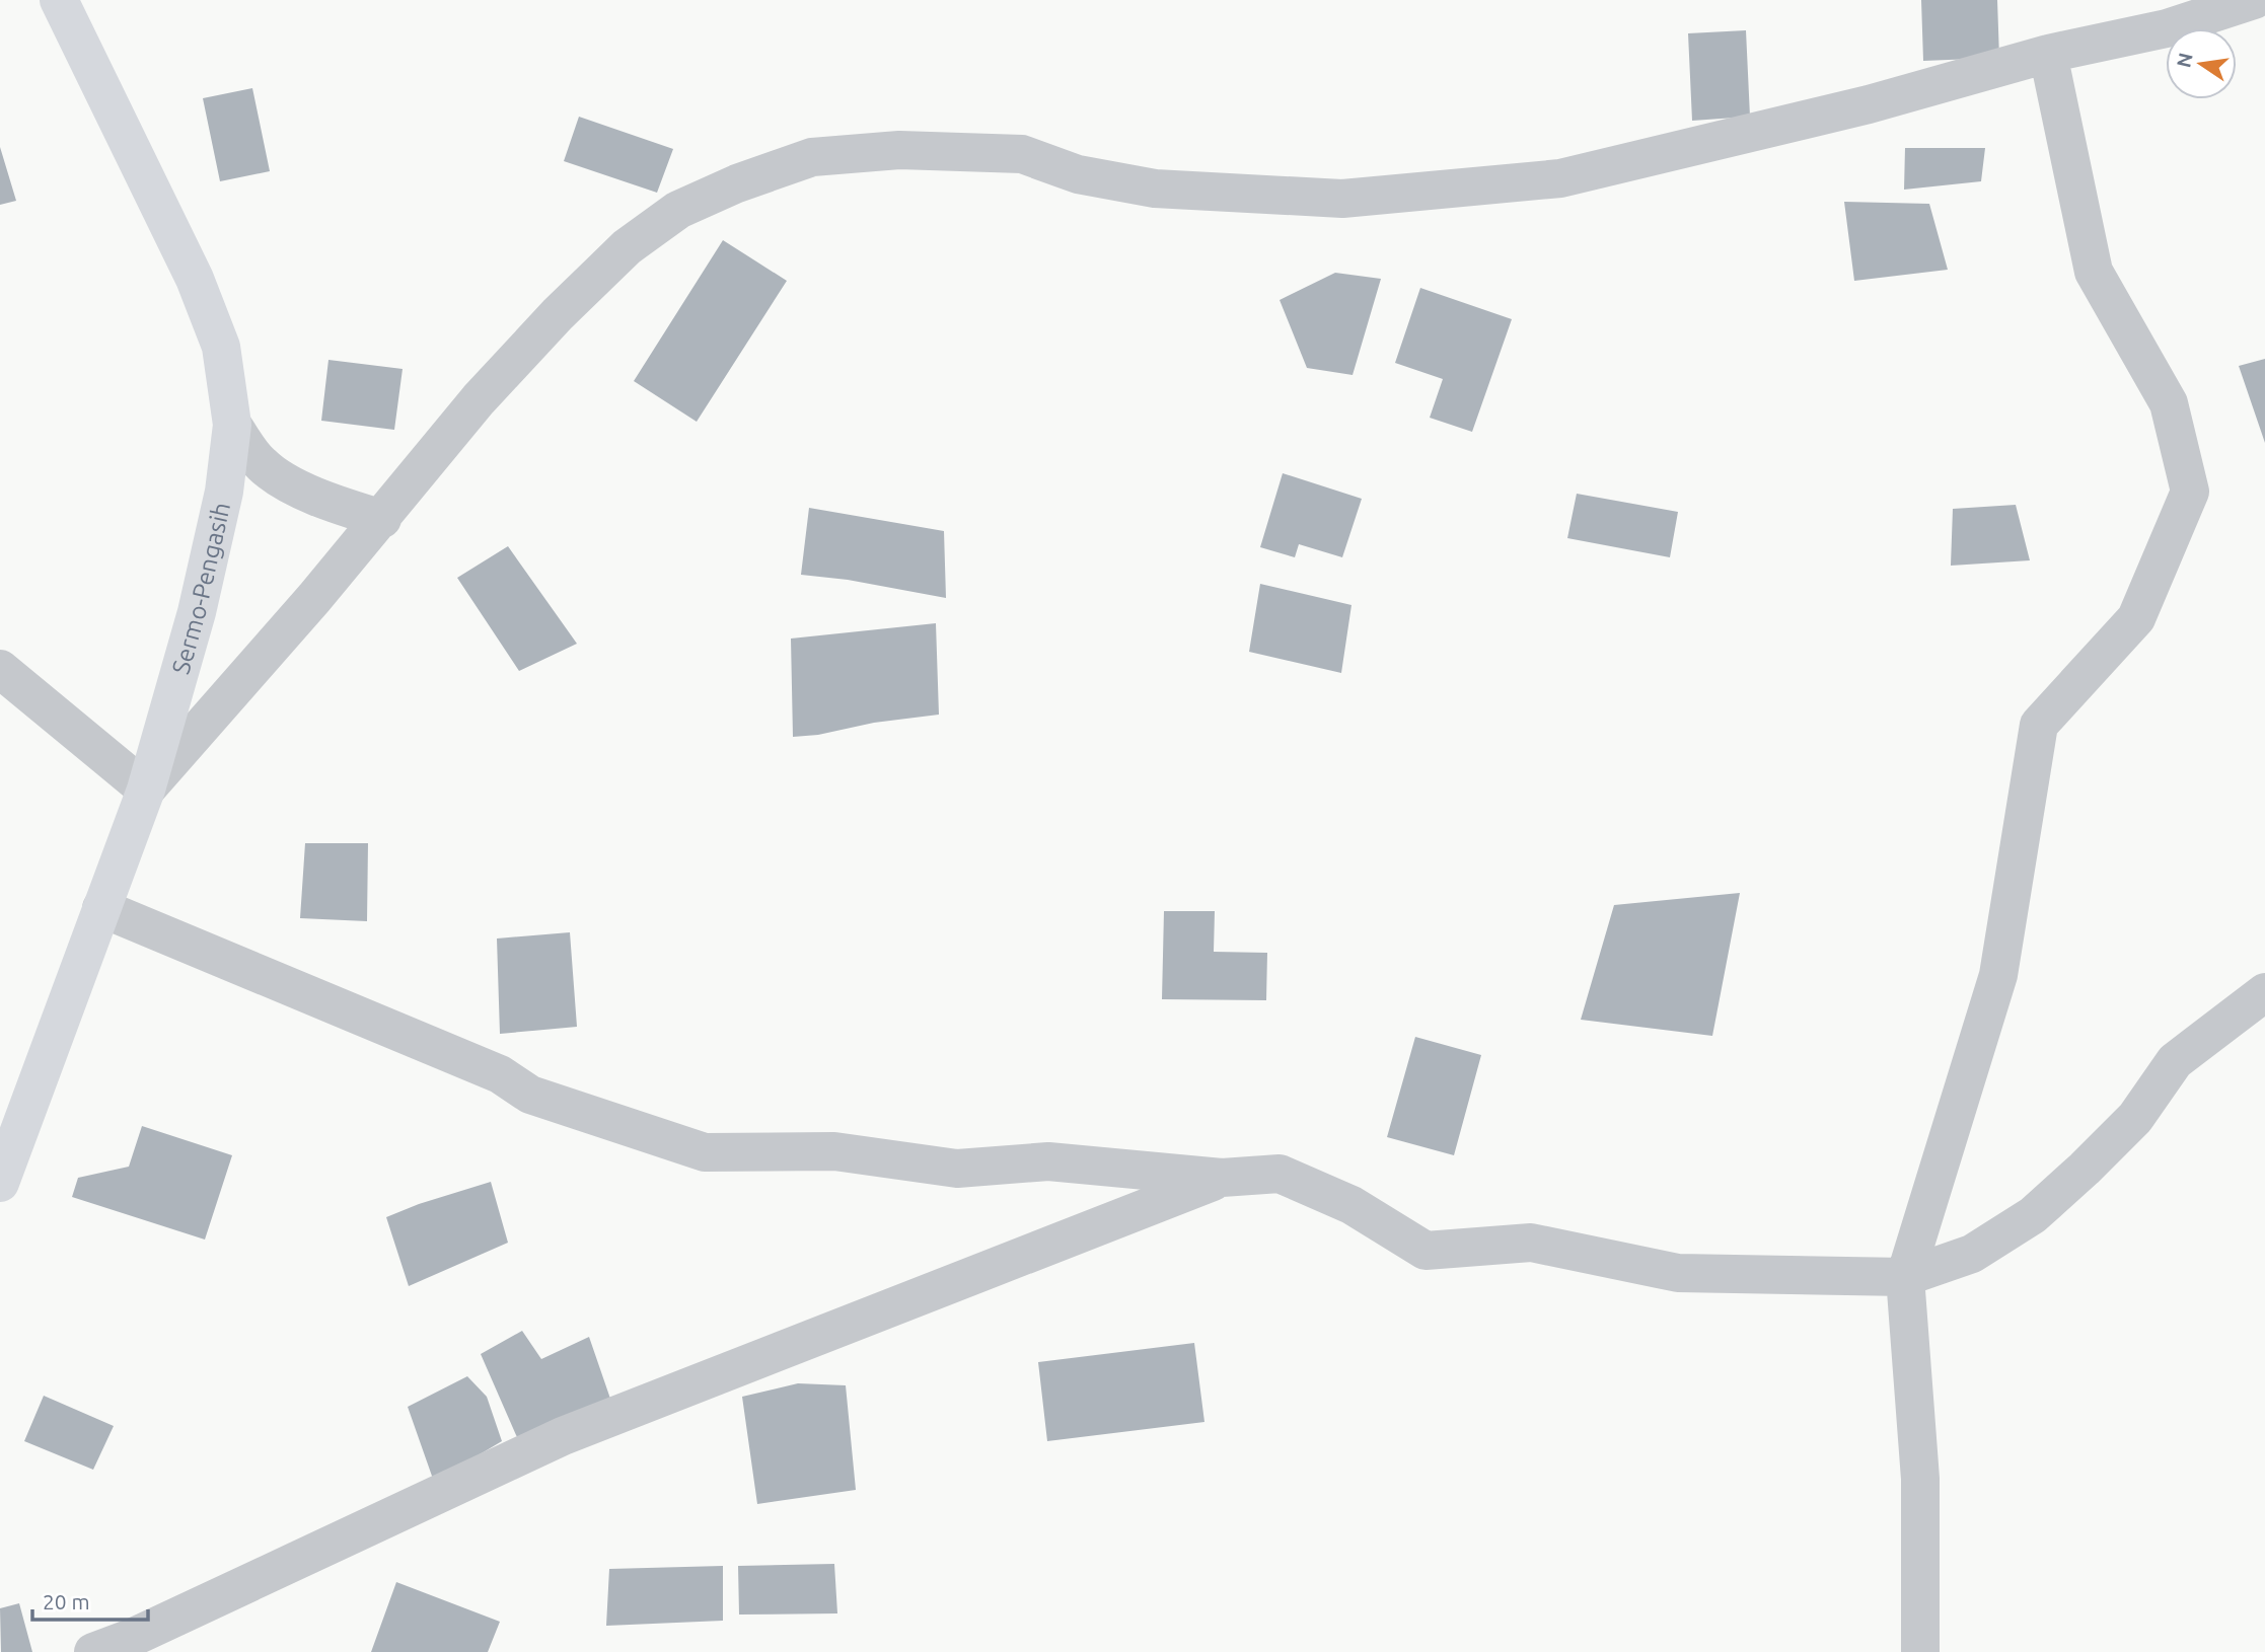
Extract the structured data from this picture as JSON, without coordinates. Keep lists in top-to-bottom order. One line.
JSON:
{"streets":{"main road":["Sermo-Pengasih"]},"scale_bar":"20 m","north":"left"}
